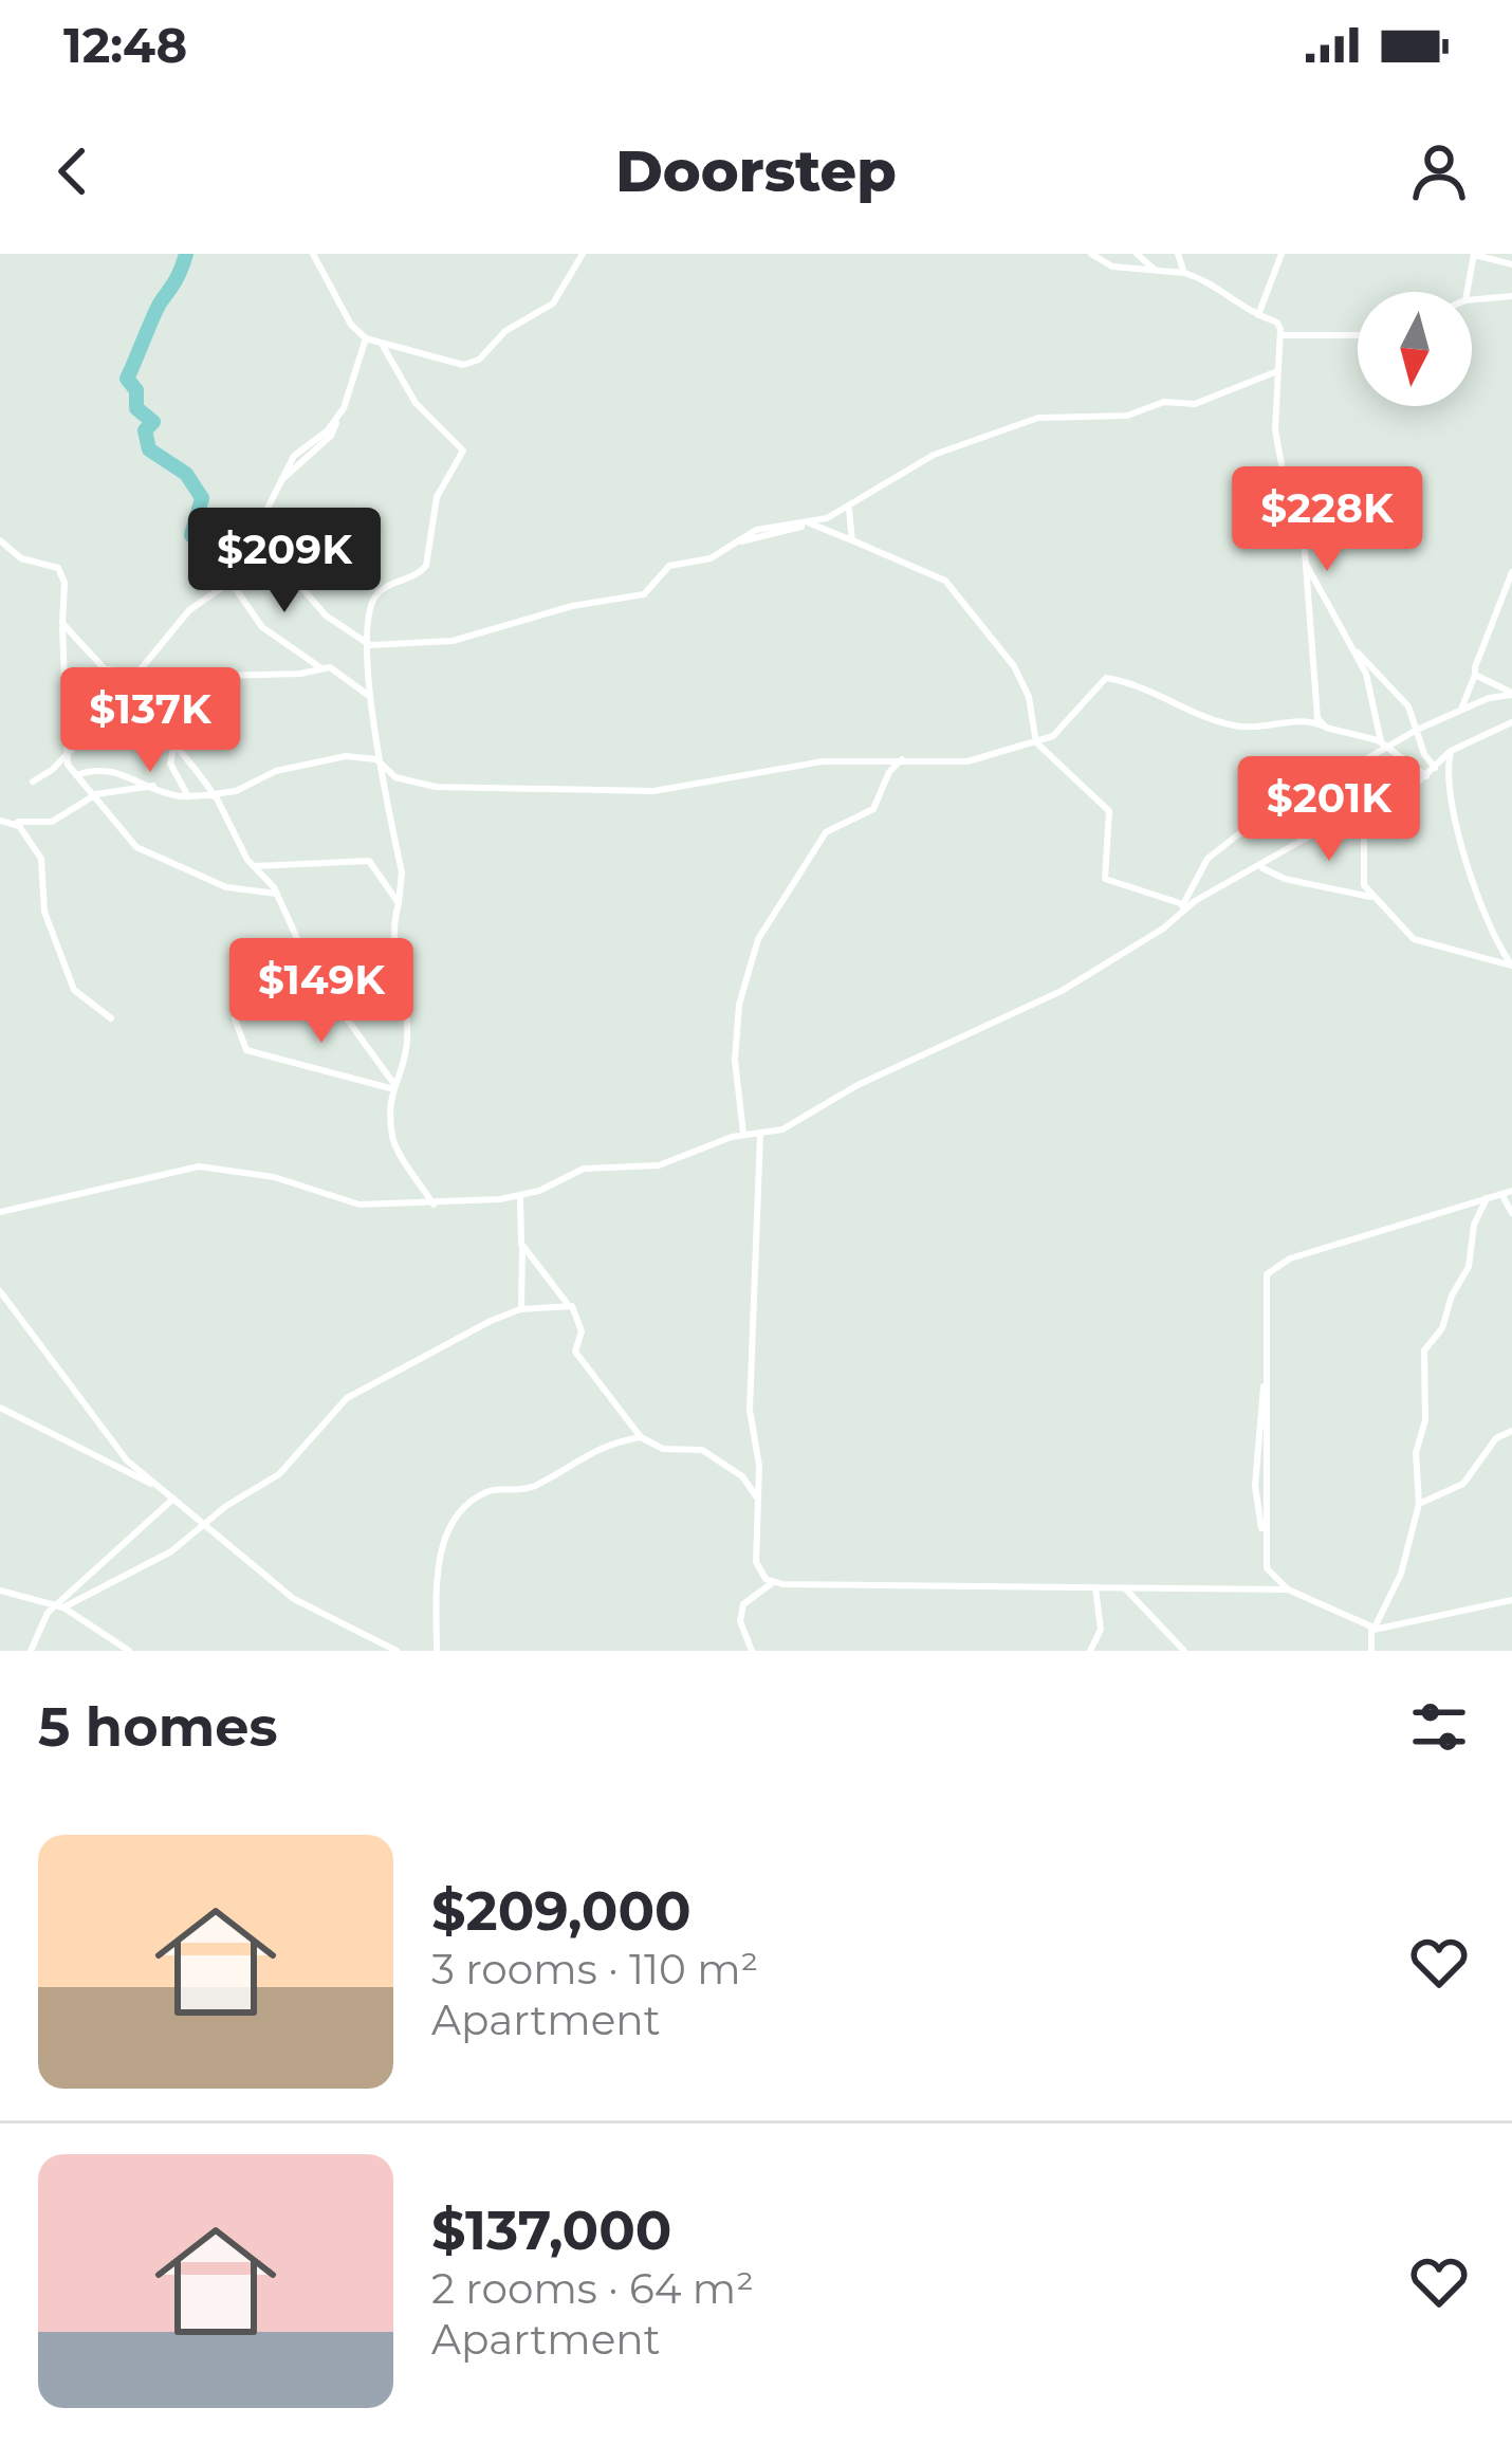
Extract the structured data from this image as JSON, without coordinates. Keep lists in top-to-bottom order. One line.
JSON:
{"north":"bottom","page":{"status":"12:48","header":"Doorstep","price":["$228K","$209K","$137K","$201K","$149K"],"heading":"5 homes","list":[{"name":"$209,000","note":"3 rooms · 110 m² · Apartment"},{"name":"$137,000","note":"2 rooms · 64 m² · Apartment"}]}}
